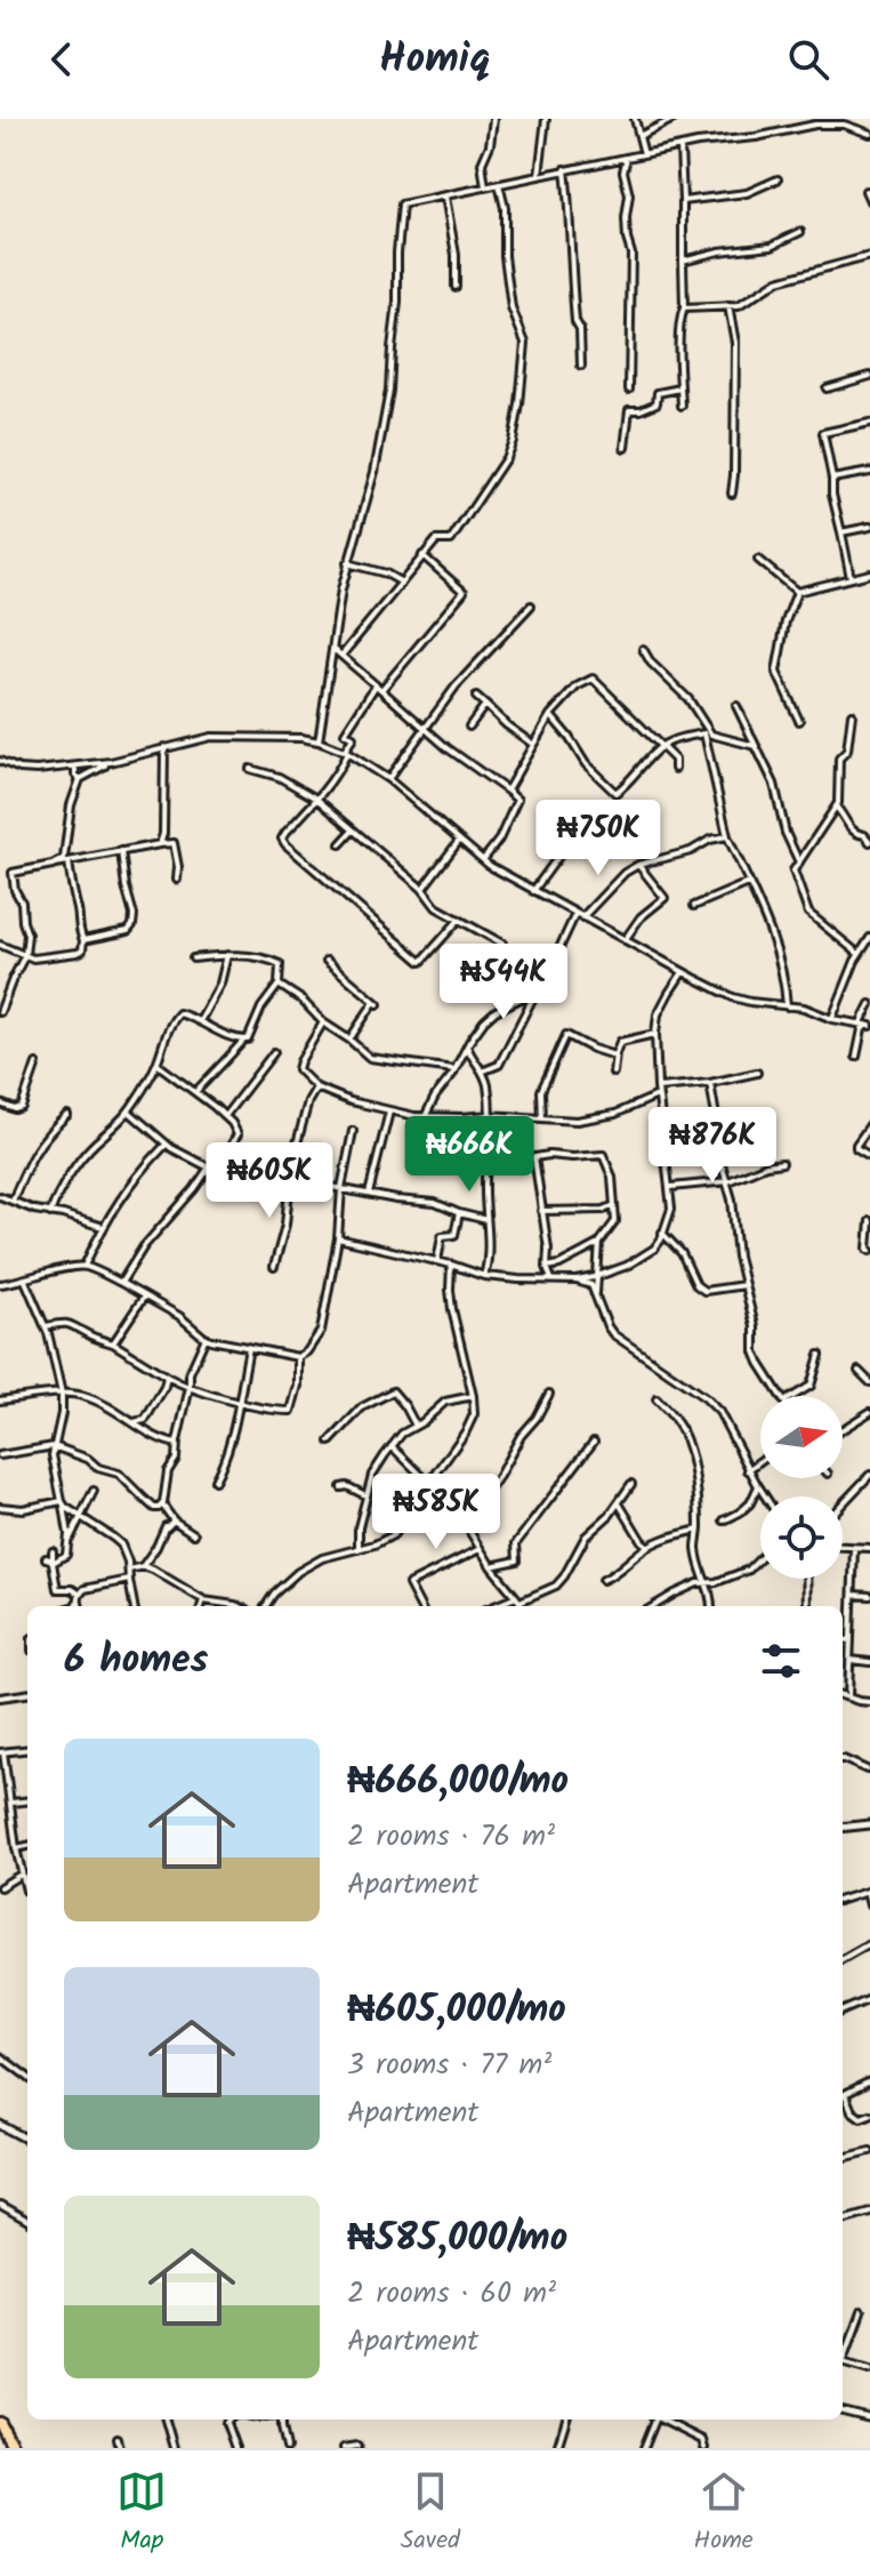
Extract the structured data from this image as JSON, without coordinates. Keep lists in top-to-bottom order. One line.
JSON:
{"north":"right","page":{"header":"Homiq","price":["₦750K","₦544K","₦876K","₦666K","₦605K","₦585K"],"heading":"6 homes","list":[{"name":"₦666,000/mo","note":"2 rooms · 76 m² · Apartment"},{"name":"₦605,000/mo","note":"3 rooms · 77 m² · Apartment"},{"name":"₦585,000/mo","note":"2 rooms · 60 m² · Apartment"}],"tabs":["Map","Saved","Home"]}}
